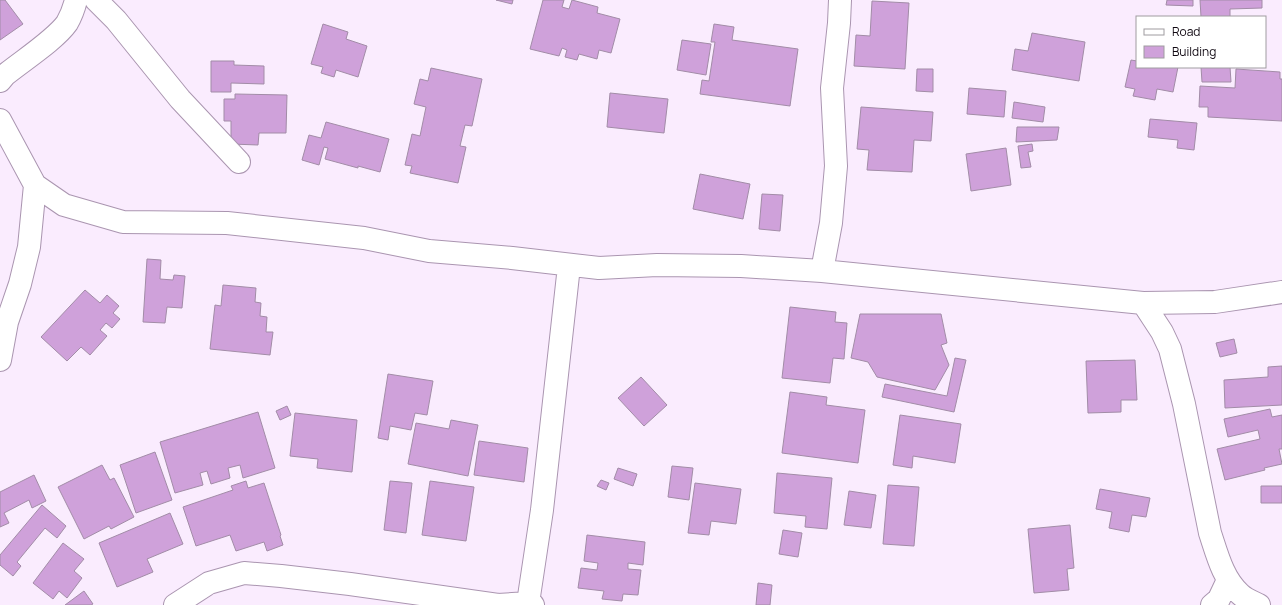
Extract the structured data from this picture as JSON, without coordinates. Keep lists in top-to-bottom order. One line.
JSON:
{"legend":["Road","Building"]}
